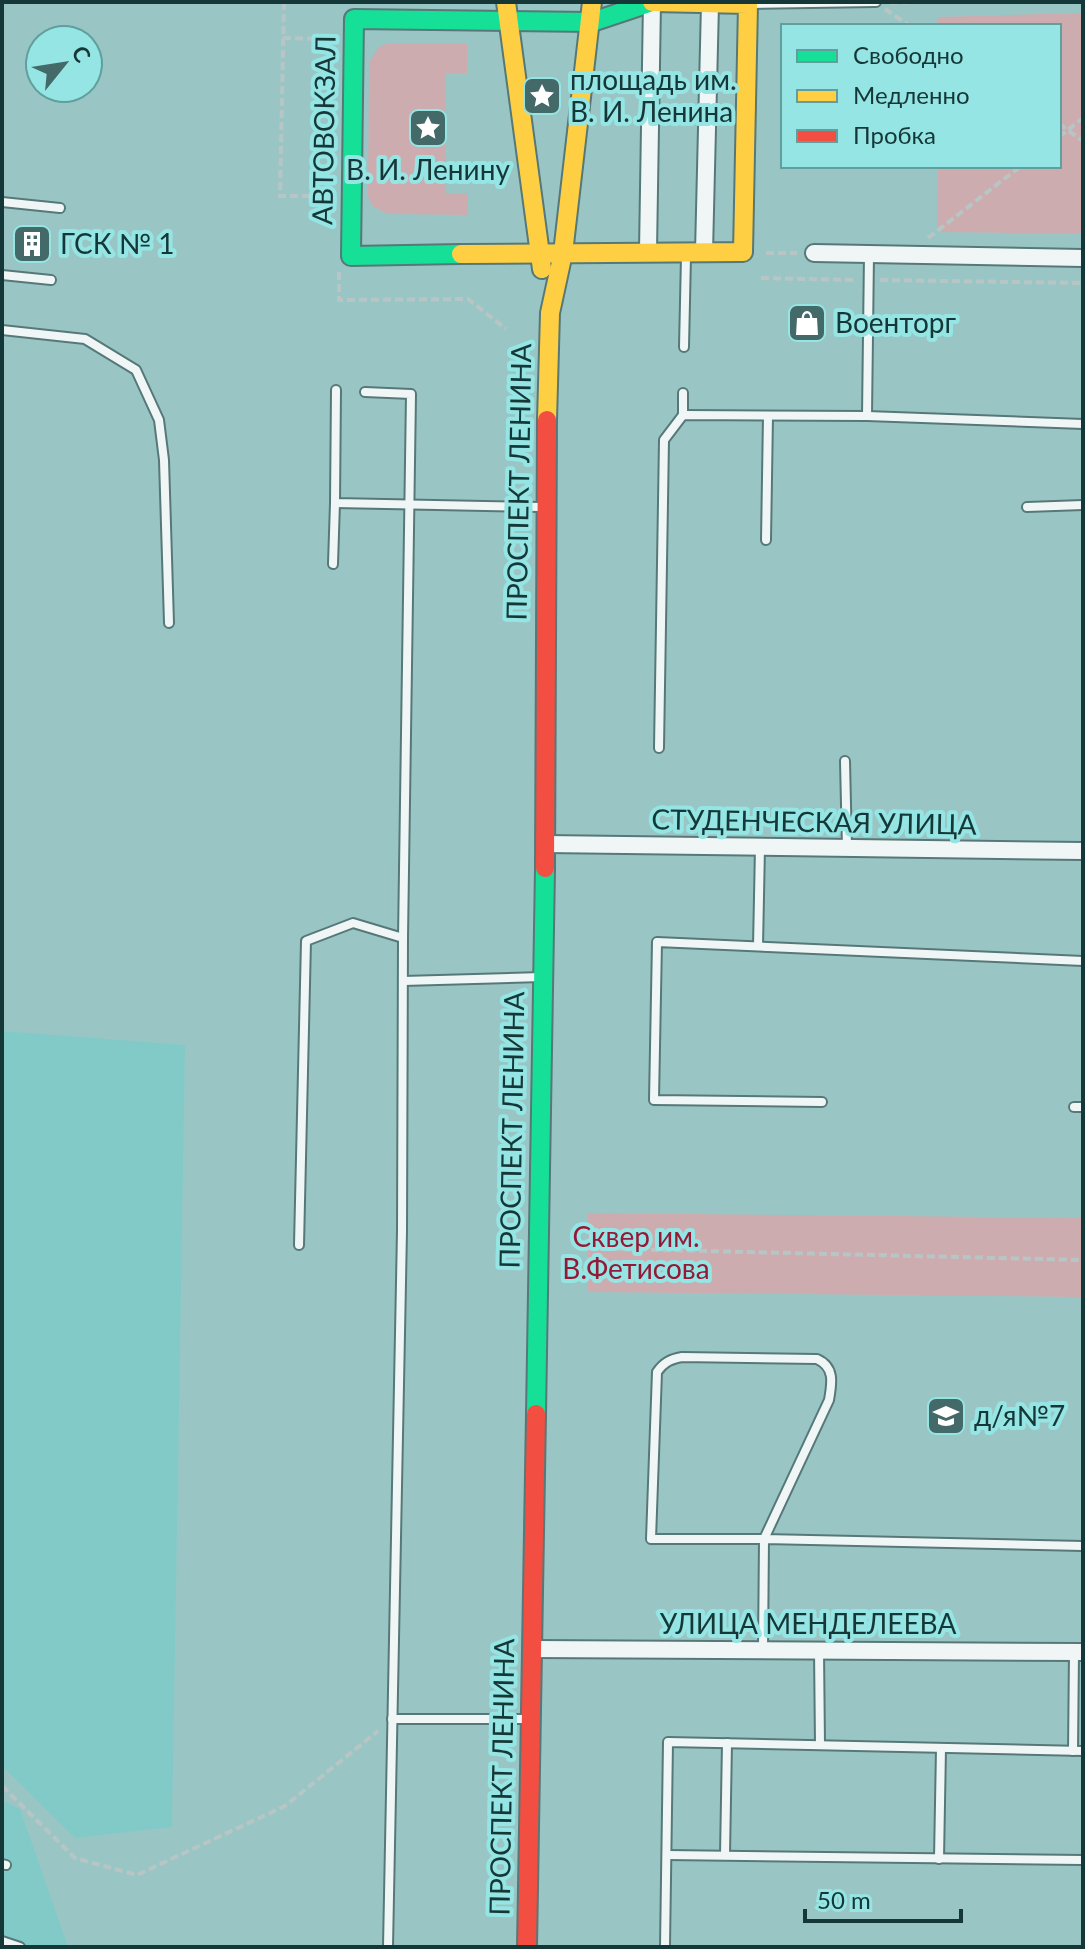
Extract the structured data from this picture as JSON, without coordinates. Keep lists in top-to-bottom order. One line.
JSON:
{"streets":{"street":["АВТОВОКЗАЛ","ПРОСПЕКТ ЛЕНИНА","СТУДЕНЧЕСКАЯ УЛИЦА","УЛИЦА МЕНДЕЛЕЕВА"]},"crossings":[["АВТОВОКЗАЛ","ПРОСПЕКТ ЛЕНИНА"],["ПРОСПЕКТ ЛЕНИНА","СТУДЕНЧЕСКАЯ УЛИЦА"],["ПРОСПЕКТ ЛЕНИНА","УЛИЦА МЕНДЕЛЕЕВА"]],"parks":["Сквер им. В.Фетисова"],"places":{"place":["площадь им. В. И. Ленина","В. И. Ленину"],"building":["ГСК № 1"],"shop":["Военторг"],"school or university":["д/я№7"]},"legend":["Свободно","Медленно","Пробка"],"scale_bar":"50 m","north":"top right"}
